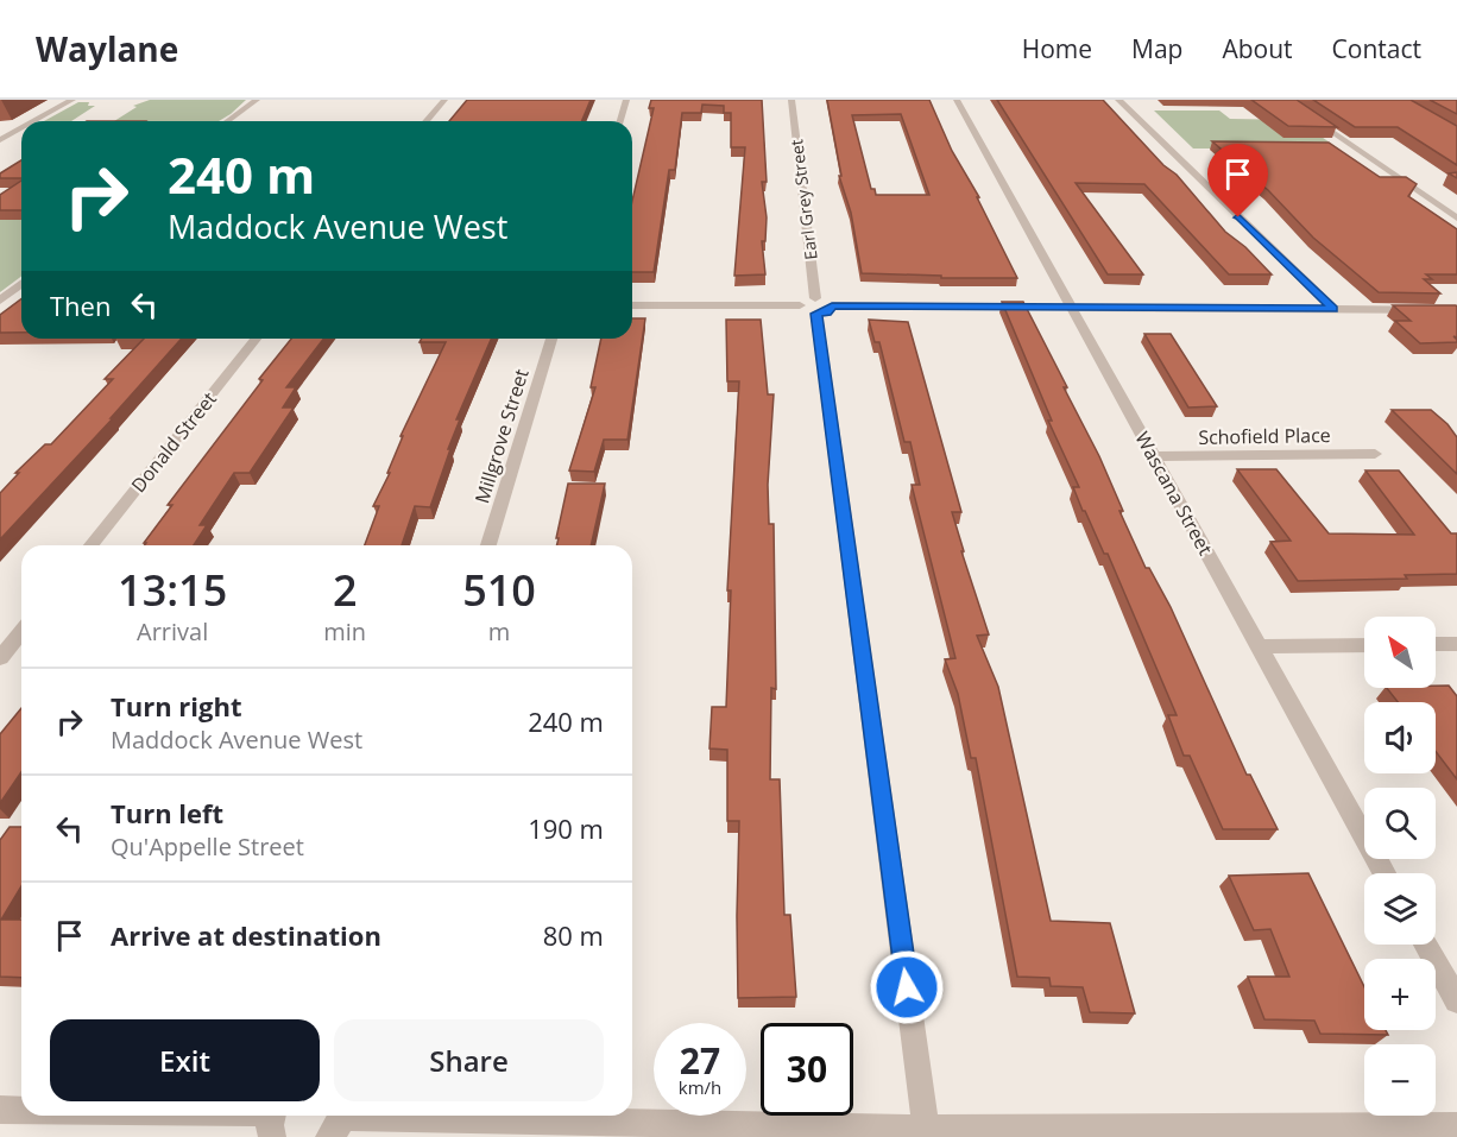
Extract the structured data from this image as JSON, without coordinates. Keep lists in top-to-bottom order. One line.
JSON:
{"streets":{"street":["Earl Grey Street","Millgrove Street","Schofield Place","Donald Street","Wascana Street"]},"crossings":[["Schofield Place","Wascana Street"]],"north":"top left","page":{"header":"Waylane","nav":["Home","Map","About","Contact"],"turn":["240 m","Maddock Avenue West"],"then":"Then","eta":["13:15","Arrival","2","min","510","m"],"map_buttons":["+","−"],"list":[{"name":"Turn right","note":"Maddock Avenue West","value":"240 m"},{"name":"Turn left","note":"Qu'Appelle Street","value":"190 m"},{"name":"Arrive at destination","value":"80 m"}],"buttons":["Exit","Share"],"speed":"27 km/h","limit":"30"}}
